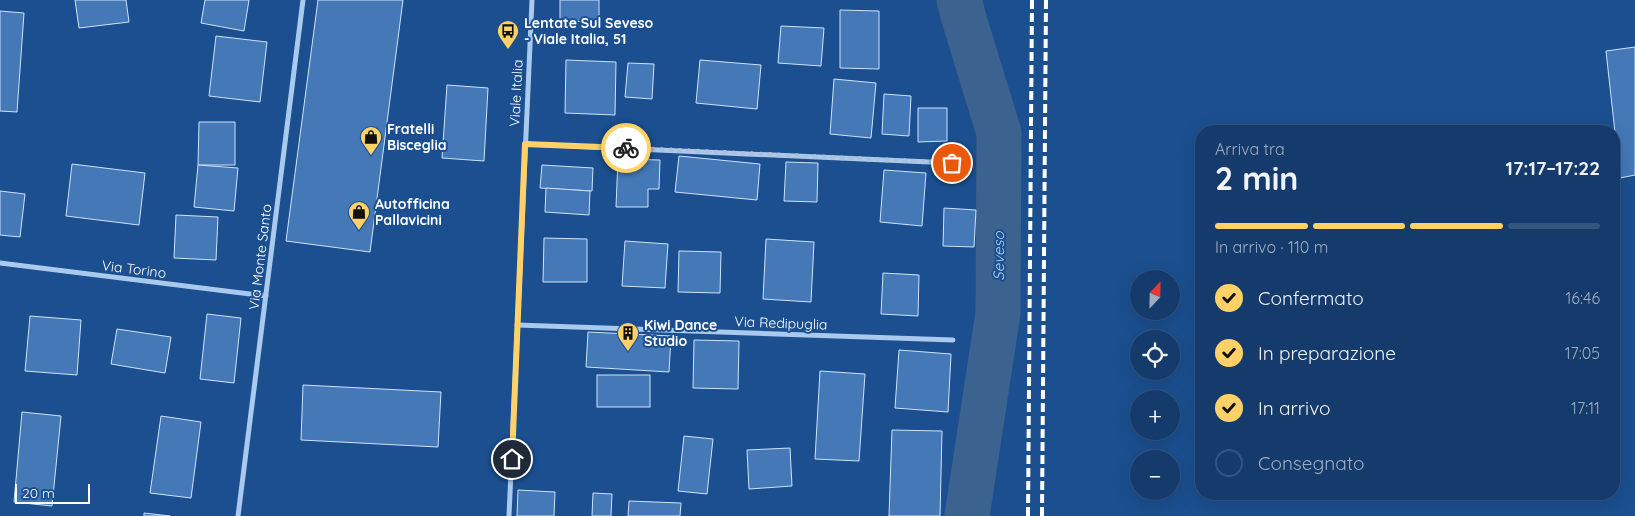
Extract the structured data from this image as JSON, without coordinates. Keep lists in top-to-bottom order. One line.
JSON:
{"streets":{"street":["Viale Italia","Via Monte Santo","Via Torino","Via Redipuglia"]},"crossings":[["Viale Italia","Via Redipuglia"],["Via Monte Santo","Via Torino"]],"water":["Seveso"],"places":{"bus stop":["Lentate Sul Seveso - Viale Italia, 51"],"shop":["Fratelli Bisceglia","Autofficina Pallavicini"],"building":["Kiwi Dance Studio"]},"scale_bar":"20 m","north":"top","page":{"heading":["2 min","Arriva tra","17:17–17:22"],"bar":"In arrivo · 110 m","map_buttons":["+","−"],"list":[["Confermato","16:46"],["In preparazione","17:05"],["In arrivo","17:11"],"Consegnato"],"scale":"20 m"}}
